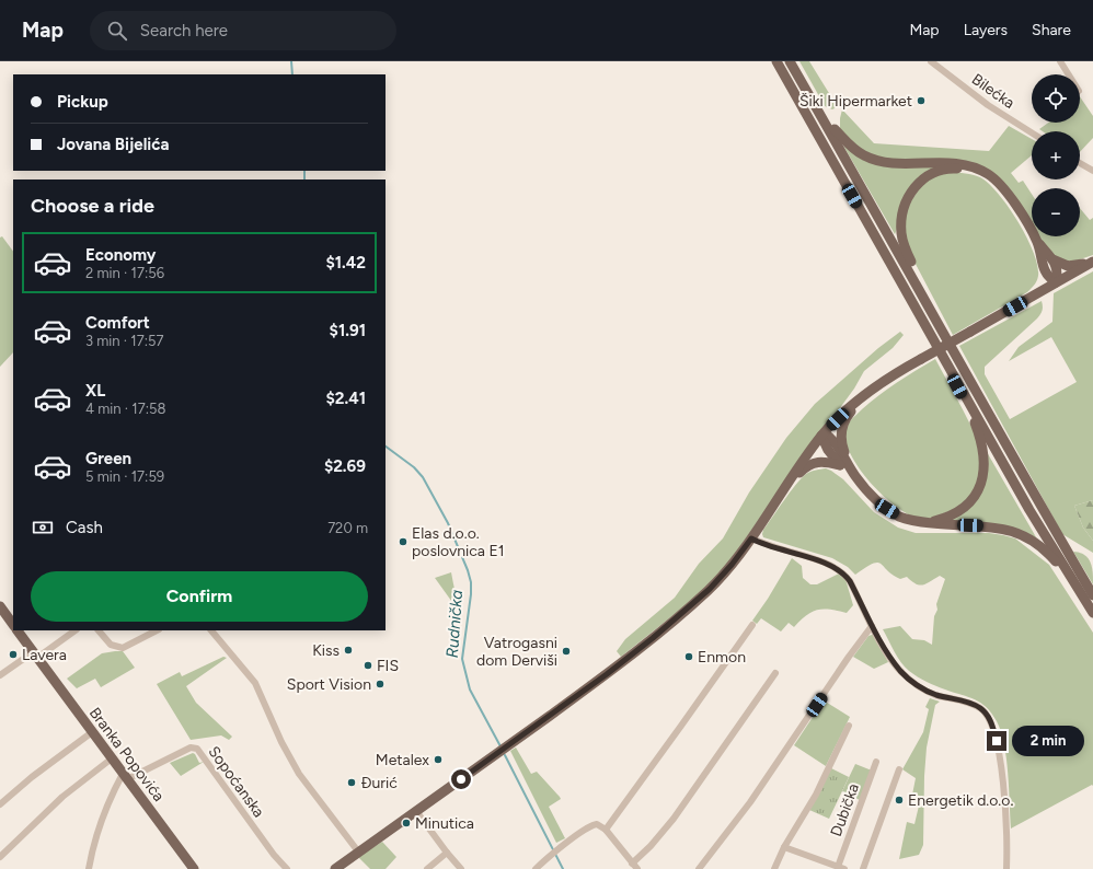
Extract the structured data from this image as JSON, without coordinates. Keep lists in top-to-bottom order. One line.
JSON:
{"streets":{"main road":["Branka Popovića"],"street":["Bilećka","Sopoćanska","Dubička"]},"crossings":[["Branka Popovića","Sopoćanska"]],"water":["Rudnička"],"places":["Šiki Hipermarket","Elas d.o.o. poslovnica E1","Kiss","Vatrogasni dom Derviši","Lavera","Enmon","FIS","Sport Vision","Metalex","Đurić","Energetik d.o.o.","Minutica"],"page":{"header":"Map","search":"Search here","nav":["Map","Layers","Share"],"map_buttons":["+","−"],"banner":["Pickup","Jovana Bijelića"],"heading":"Choose a ride","list":[{"name":"Economy","note":"2 min · 17:56","value":"$1.42"},{"name":"Comfort","note":"3 min · 17:57","value":"$1.91"},{"name":"XL","note":"4 min · 17:58","value":"$2.41"},{"name":"Green","note":"5 min · 17:59","value":"$2.69"}],"pay":["Cash","720 m"],"buttons":"Confirm","bubble":"2 min"}}
